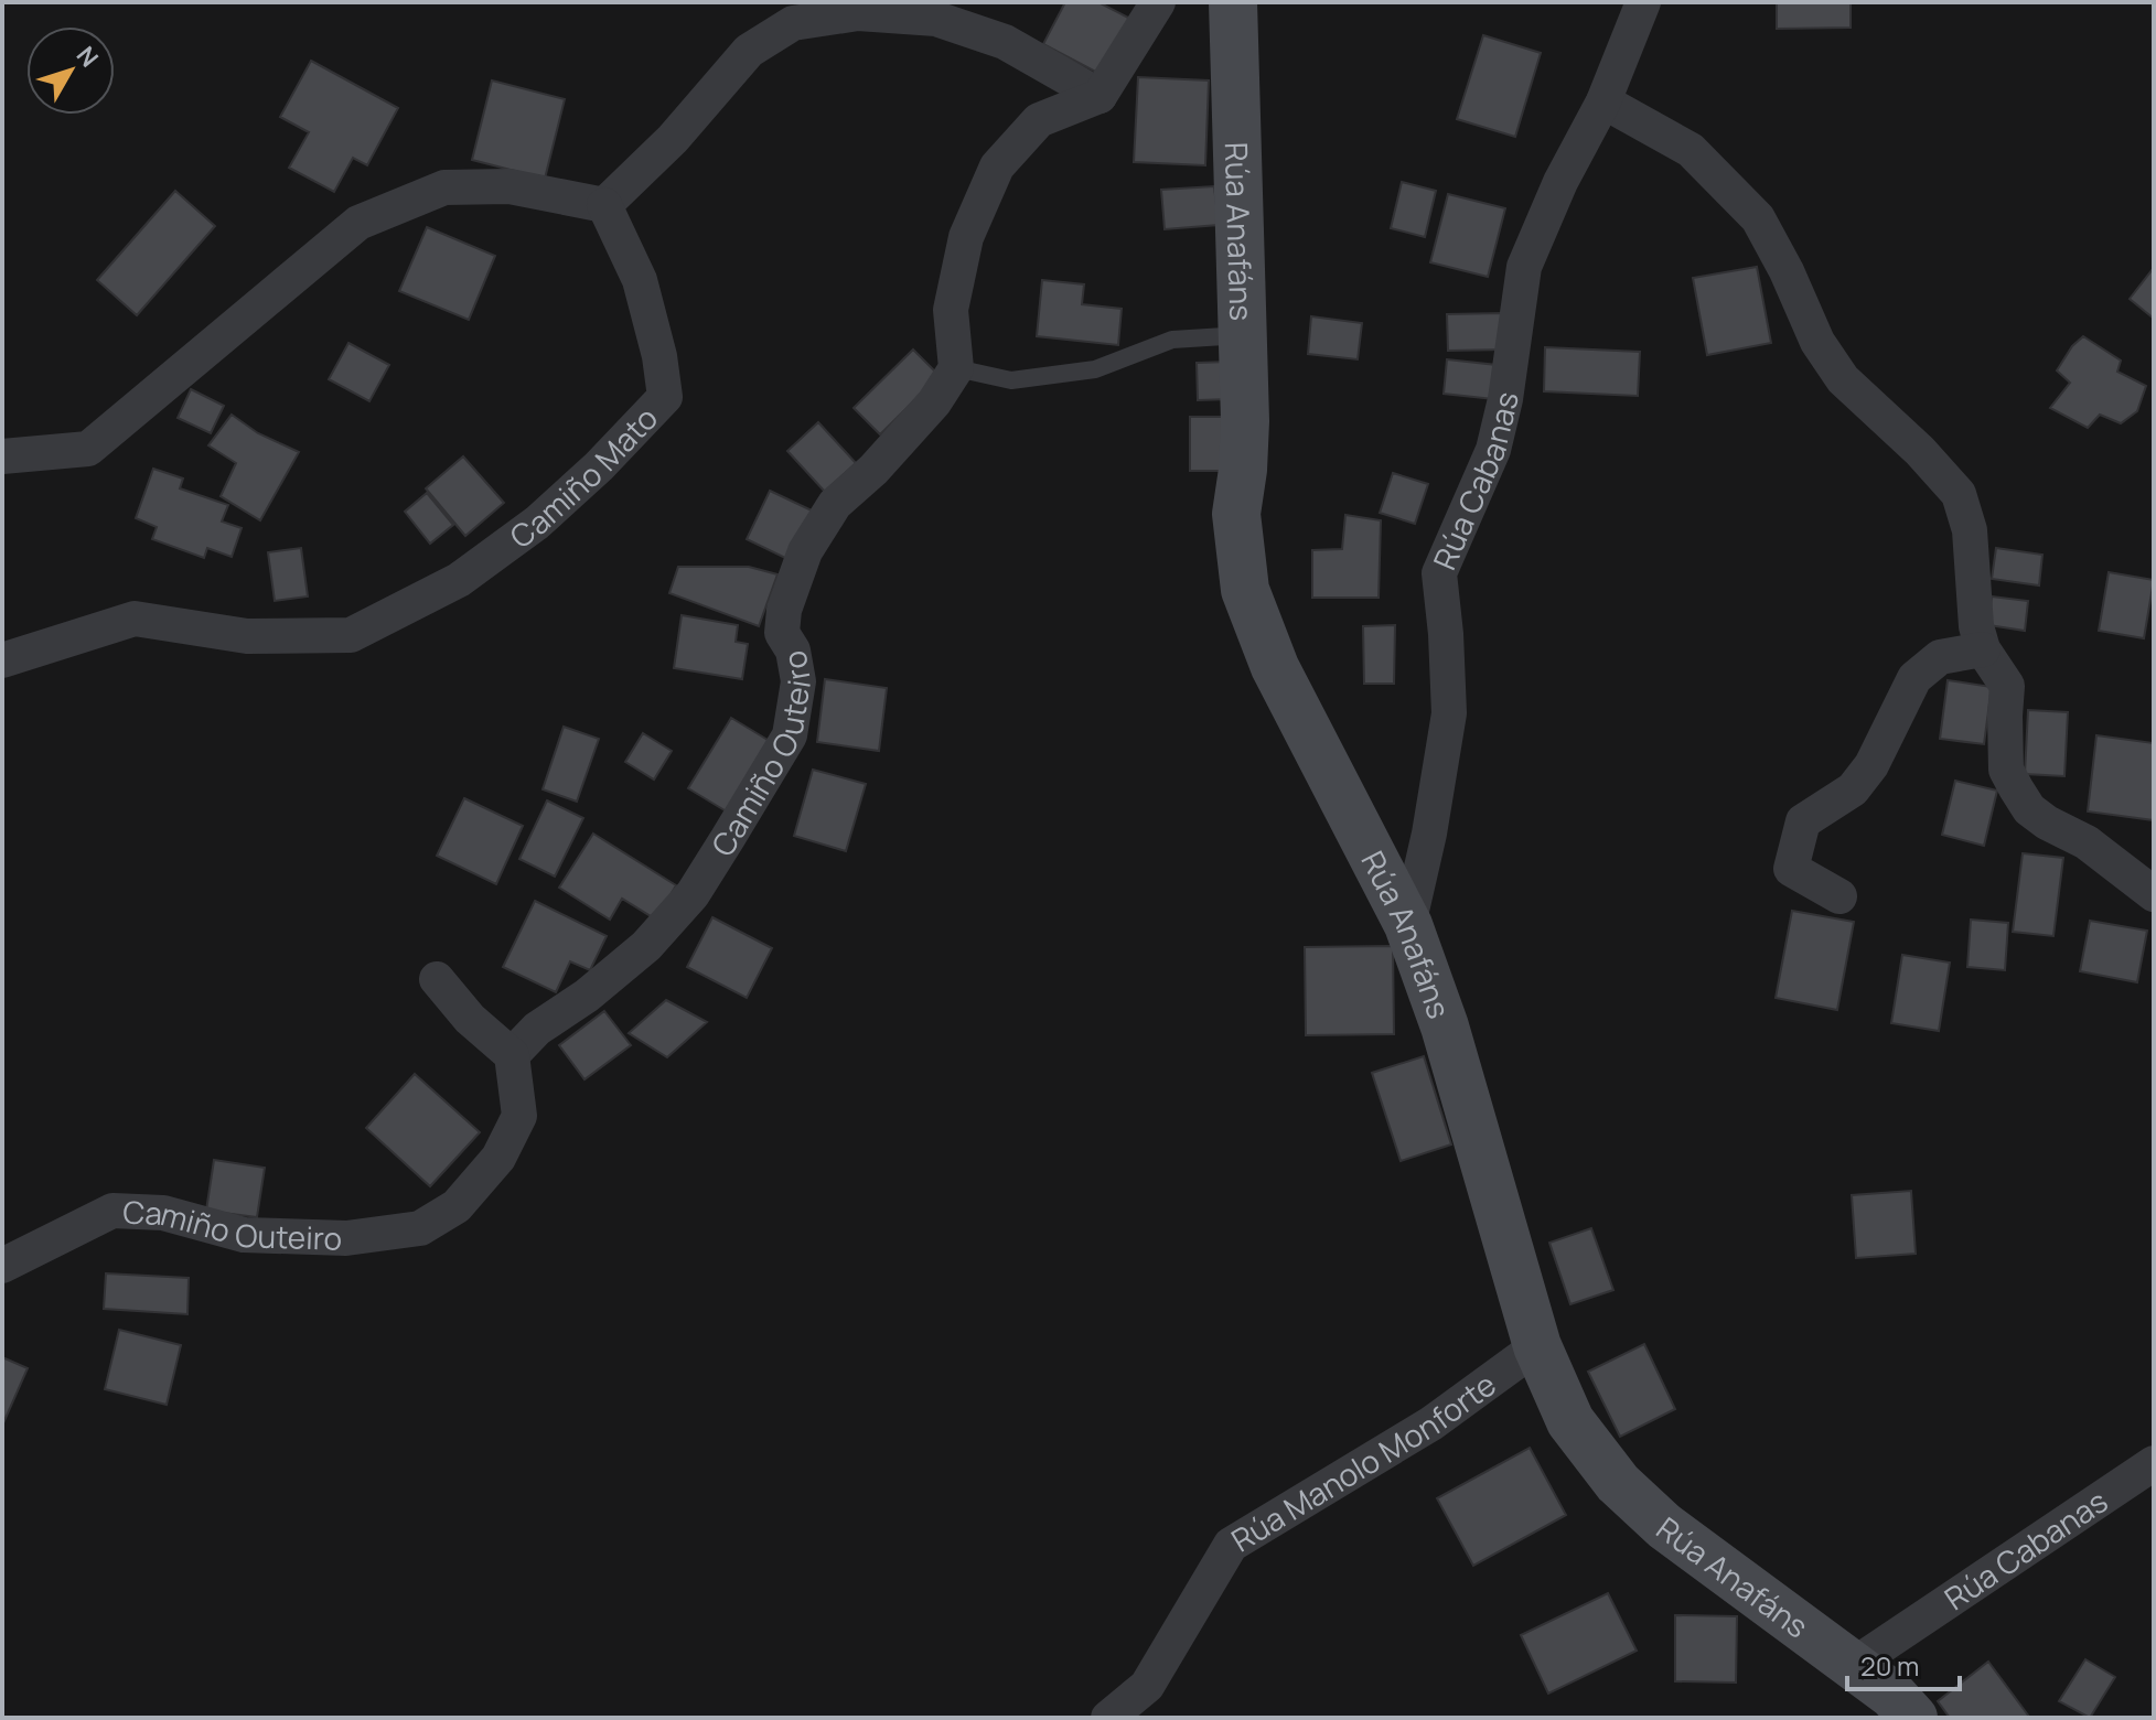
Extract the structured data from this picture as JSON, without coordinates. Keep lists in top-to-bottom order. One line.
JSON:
{"streets":{"street":["Rúa Anafáns","Camiño Mato","Rúa Cabanas","Camiño Outeiro","Rúa Manolo Monforte"]},"crossings":[["Rúa Anafáns","Rúa Cabanas"],["Rúa Anafáns","Rúa Manolo Monforte"]],"scale_bar":"20 m","north":"top right"}
